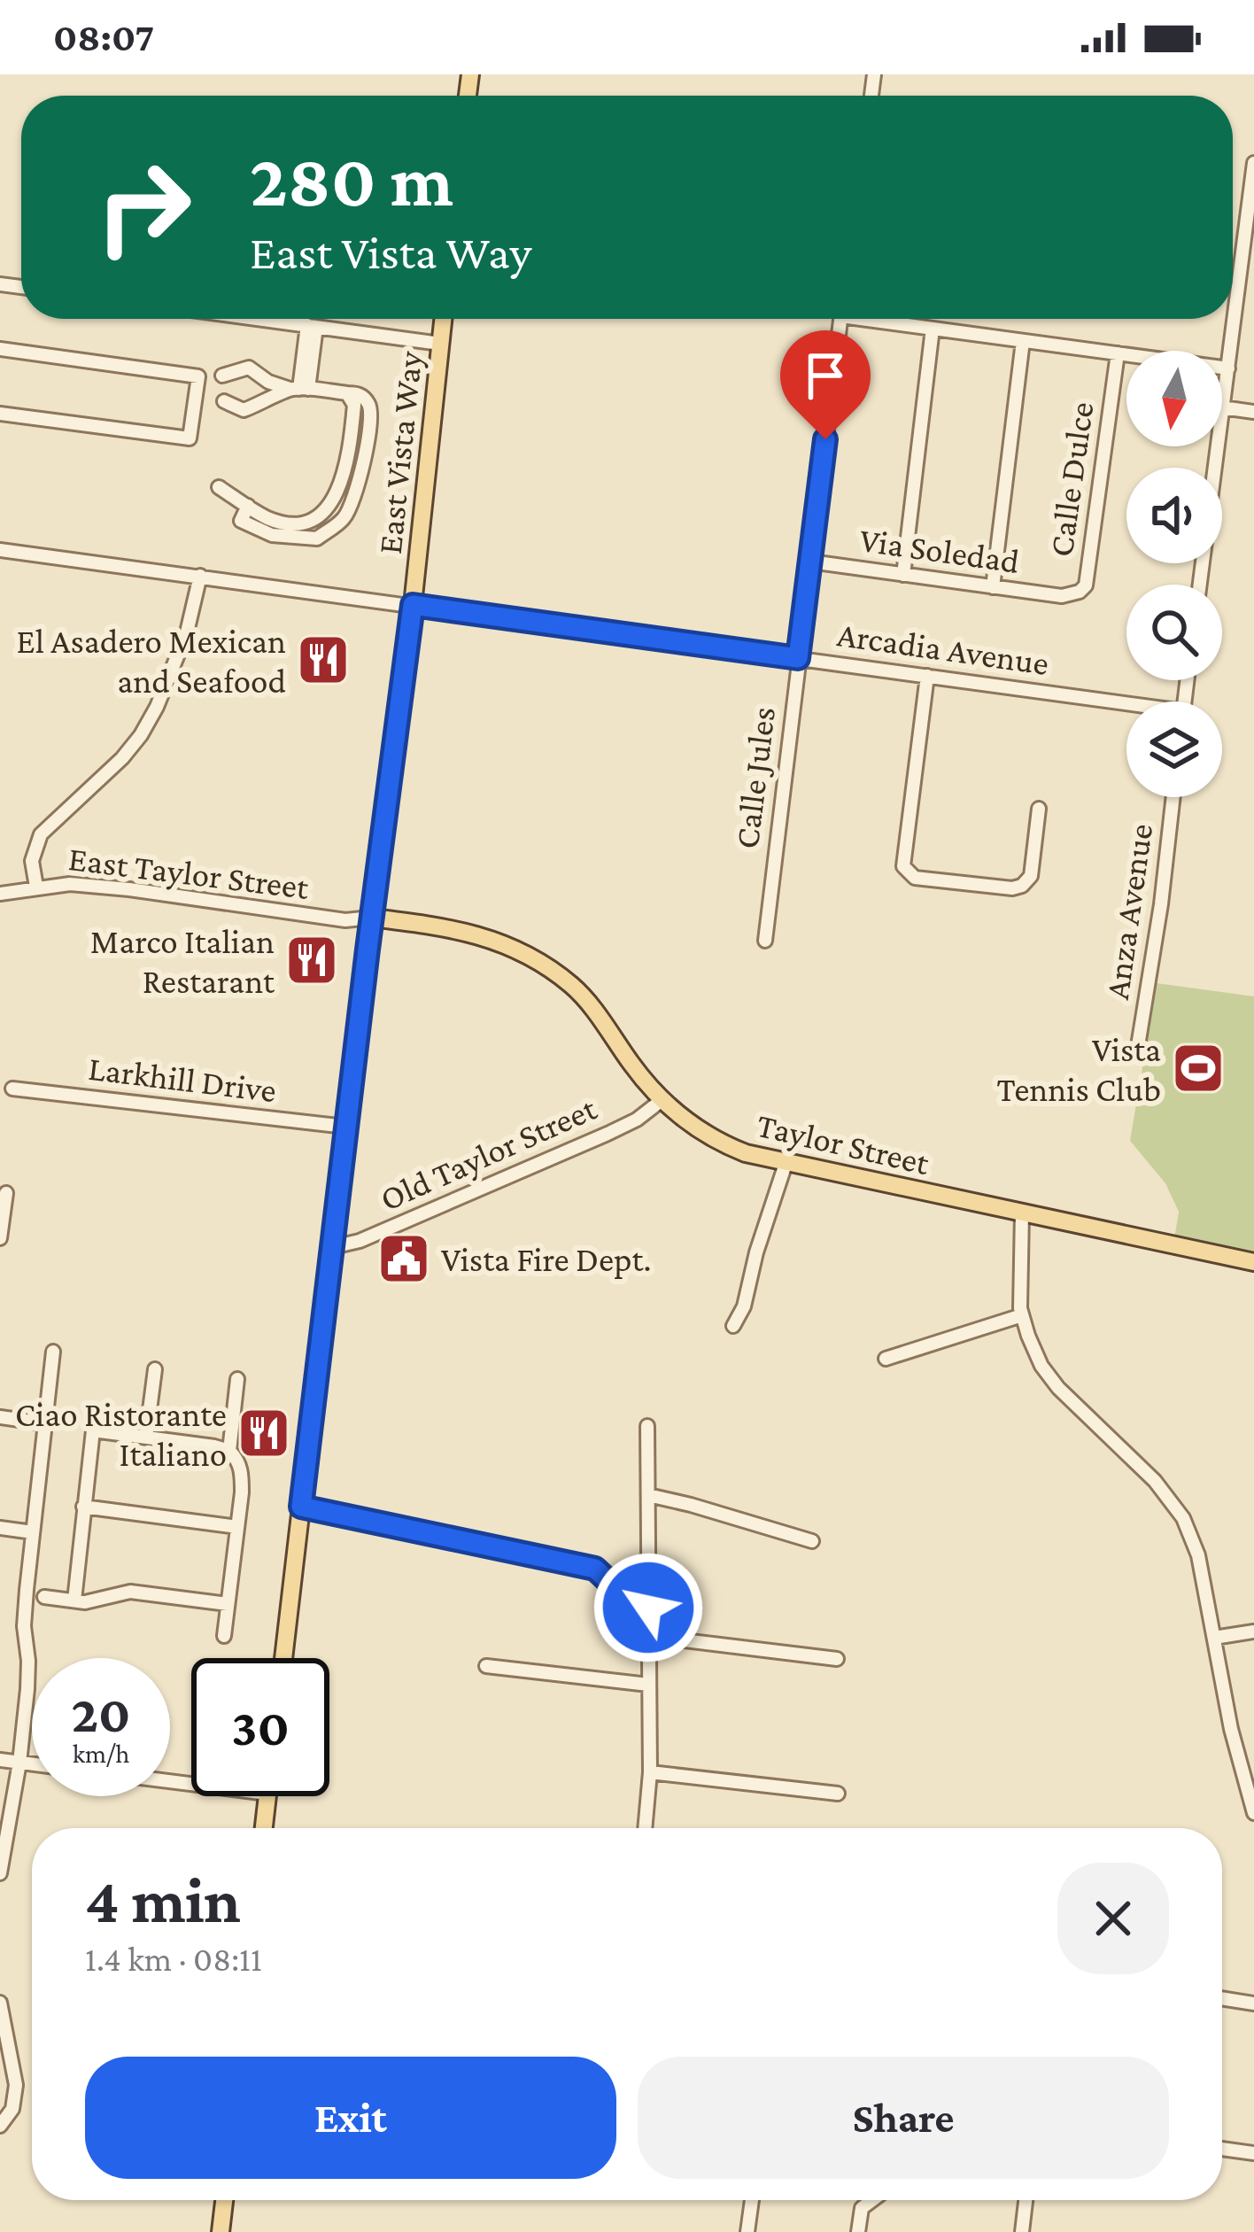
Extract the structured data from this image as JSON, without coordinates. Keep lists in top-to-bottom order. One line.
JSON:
{"streets":{"main road":["East Vista Way","Taylor Street"],"street":["Calle Dulce","Via Soledad","Arcadia Avenue","Calle Jules","East Taylor Street","Anza Avenue","Larkhill Drive","Old Taylor Street"]},"crossings":[["East Vista Way","Arcadia Avenue"],["East Vista Way","East Taylor Street"],["East Vista Way","Larkhill Drive"],["East Vista Way","Taylor Street"],["East Vista Way","Old Taylor Street"],["Calle Dulce","Via Soledad"],["Via Soledad","Calle Jules"],["Arcadia Avenue","Calle Jules"],["East Taylor Street","Taylor Street"],["Taylor Street","Old Taylor Street"]],"places":{"restaurant":["El Asadero Mexican and Seafood","Marco Italian Restarant","Ciao Ristorante Italiano"],"sports":["Vista Tennis Club"],"public building":["Vista Fire Dept."]},"north":"bottom","page":{"status":"08:07","turn":["280 m","East Vista Way"],"speed":"20 km/h","limit":"30","heading":["4 min","1.4 km · 08:11"],"buttons":["Exit","Share"]}}
